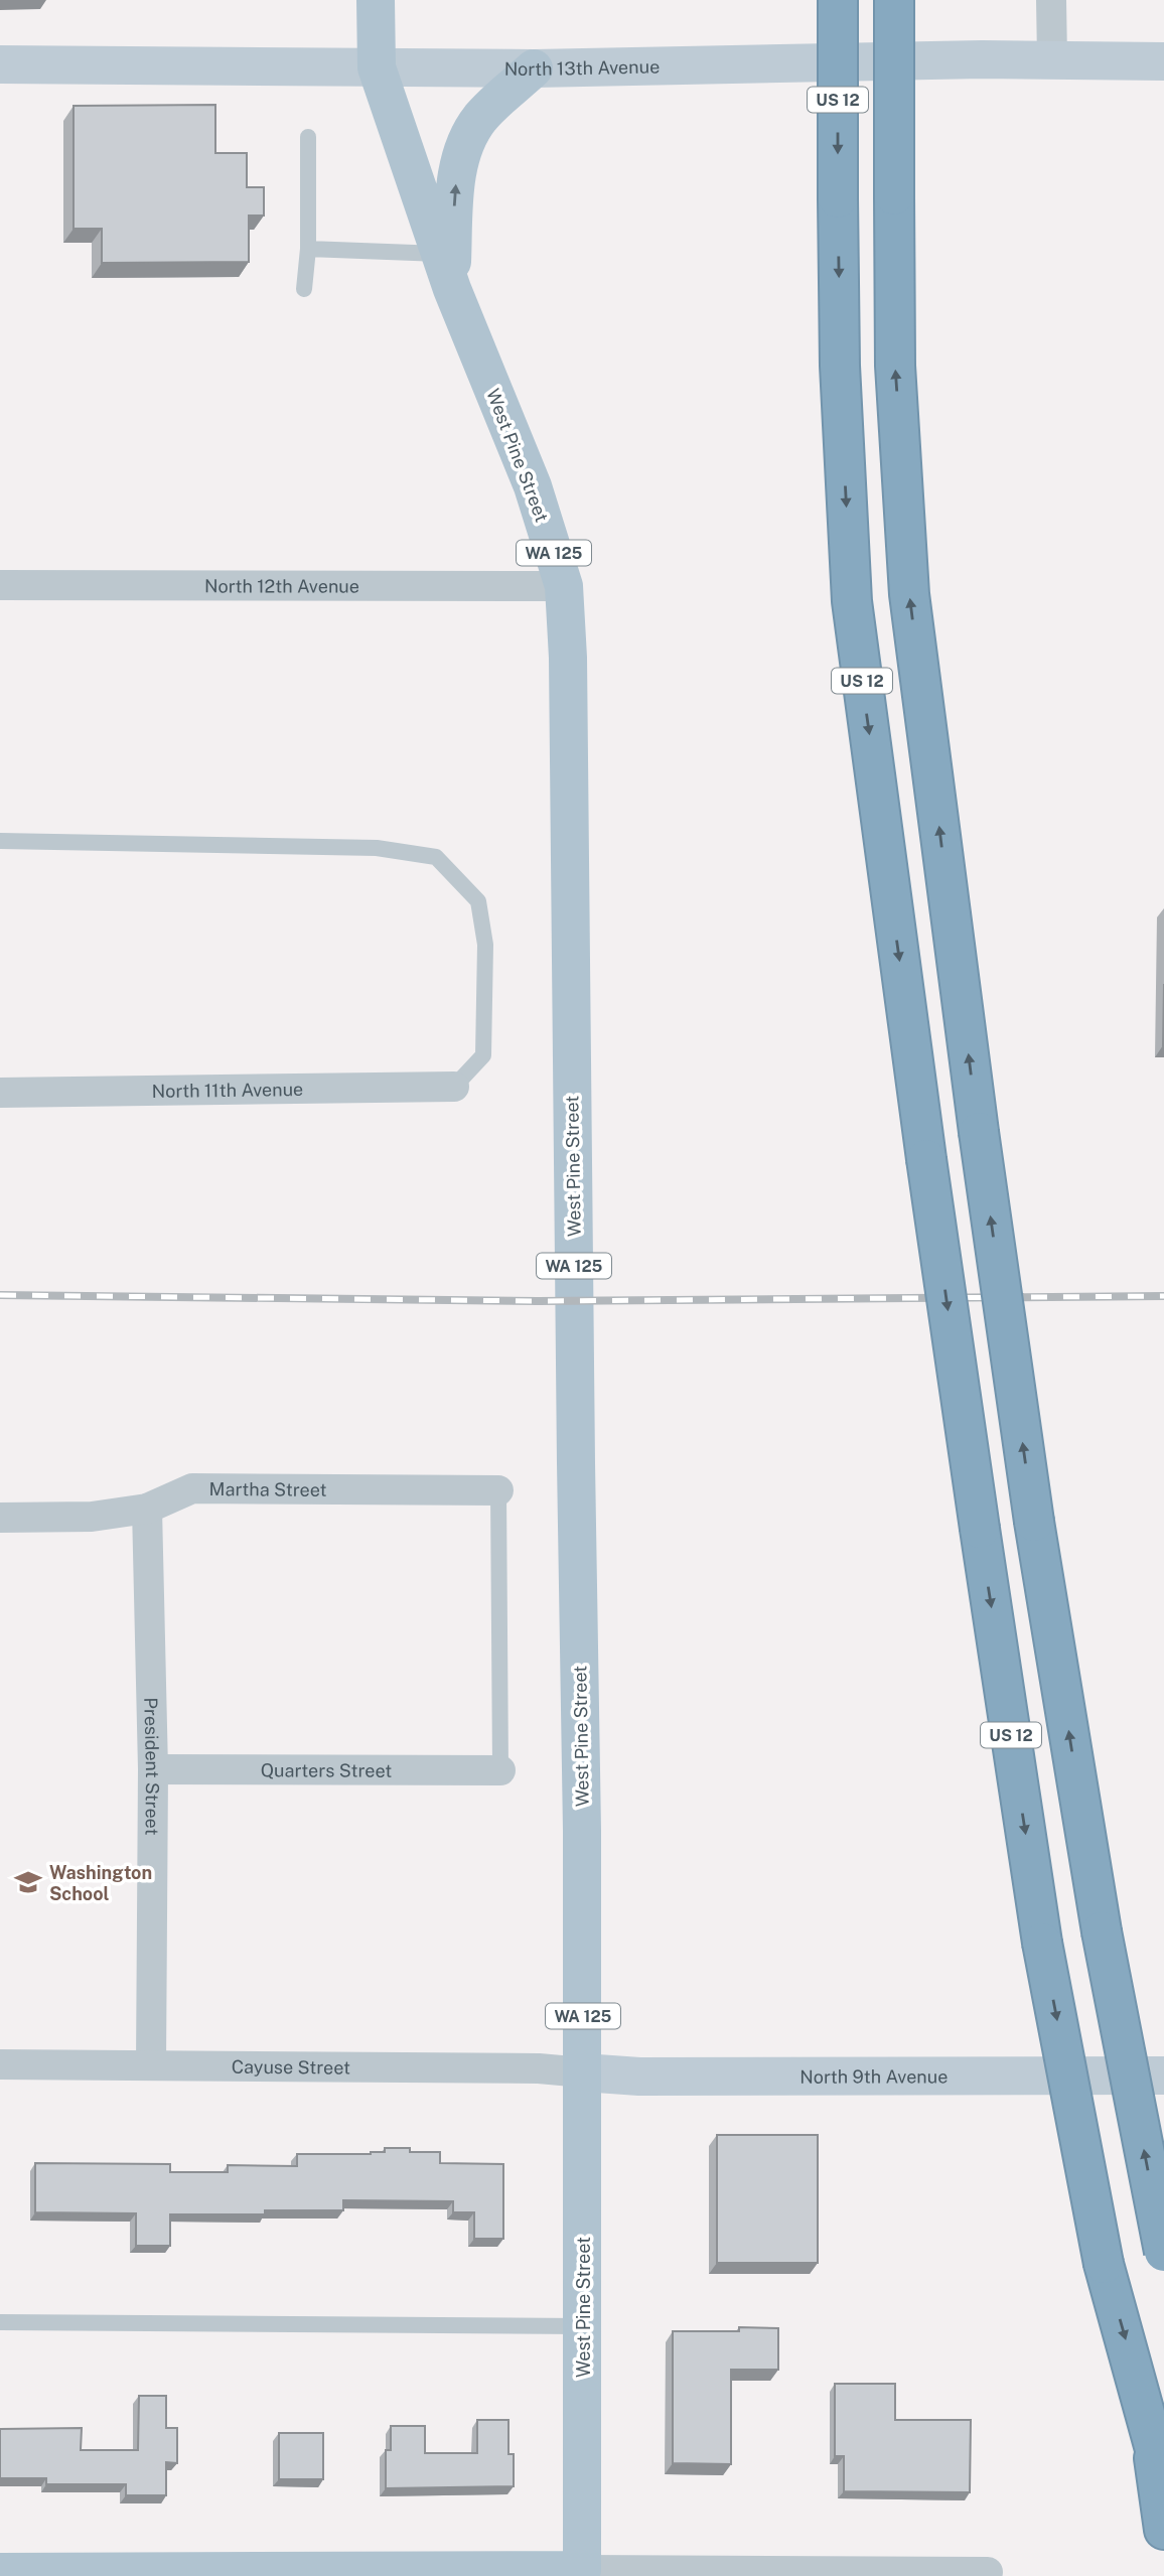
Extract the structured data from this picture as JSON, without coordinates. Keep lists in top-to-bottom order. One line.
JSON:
{"streets":{"highway":["US 12"],"main road":["West Pine Street","WA 125"],"street":["North 13th Avenue","North 12th Avenue","North 11th Avenue","Martha Street","President Street","Quarters Street","Cayuse Street","North 9th Avenue"]},"crossings":[["North 13th Avenue","West Pine Street"],["North 13th Avenue","WA 125"],["West Pine Street","WA 125"],["West Pine Street","North 12th Avenue"],["West Pine Street","Cayuse Street"],["West Pine Street","North 9th Avenue"],["Martha Street","President Street"],["President Street","Quarters Street"],["President Street","Cayuse Street"],["Cayuse Street","North 9th Avenue"]],"places":{"school or university":["Washington School"]}}
